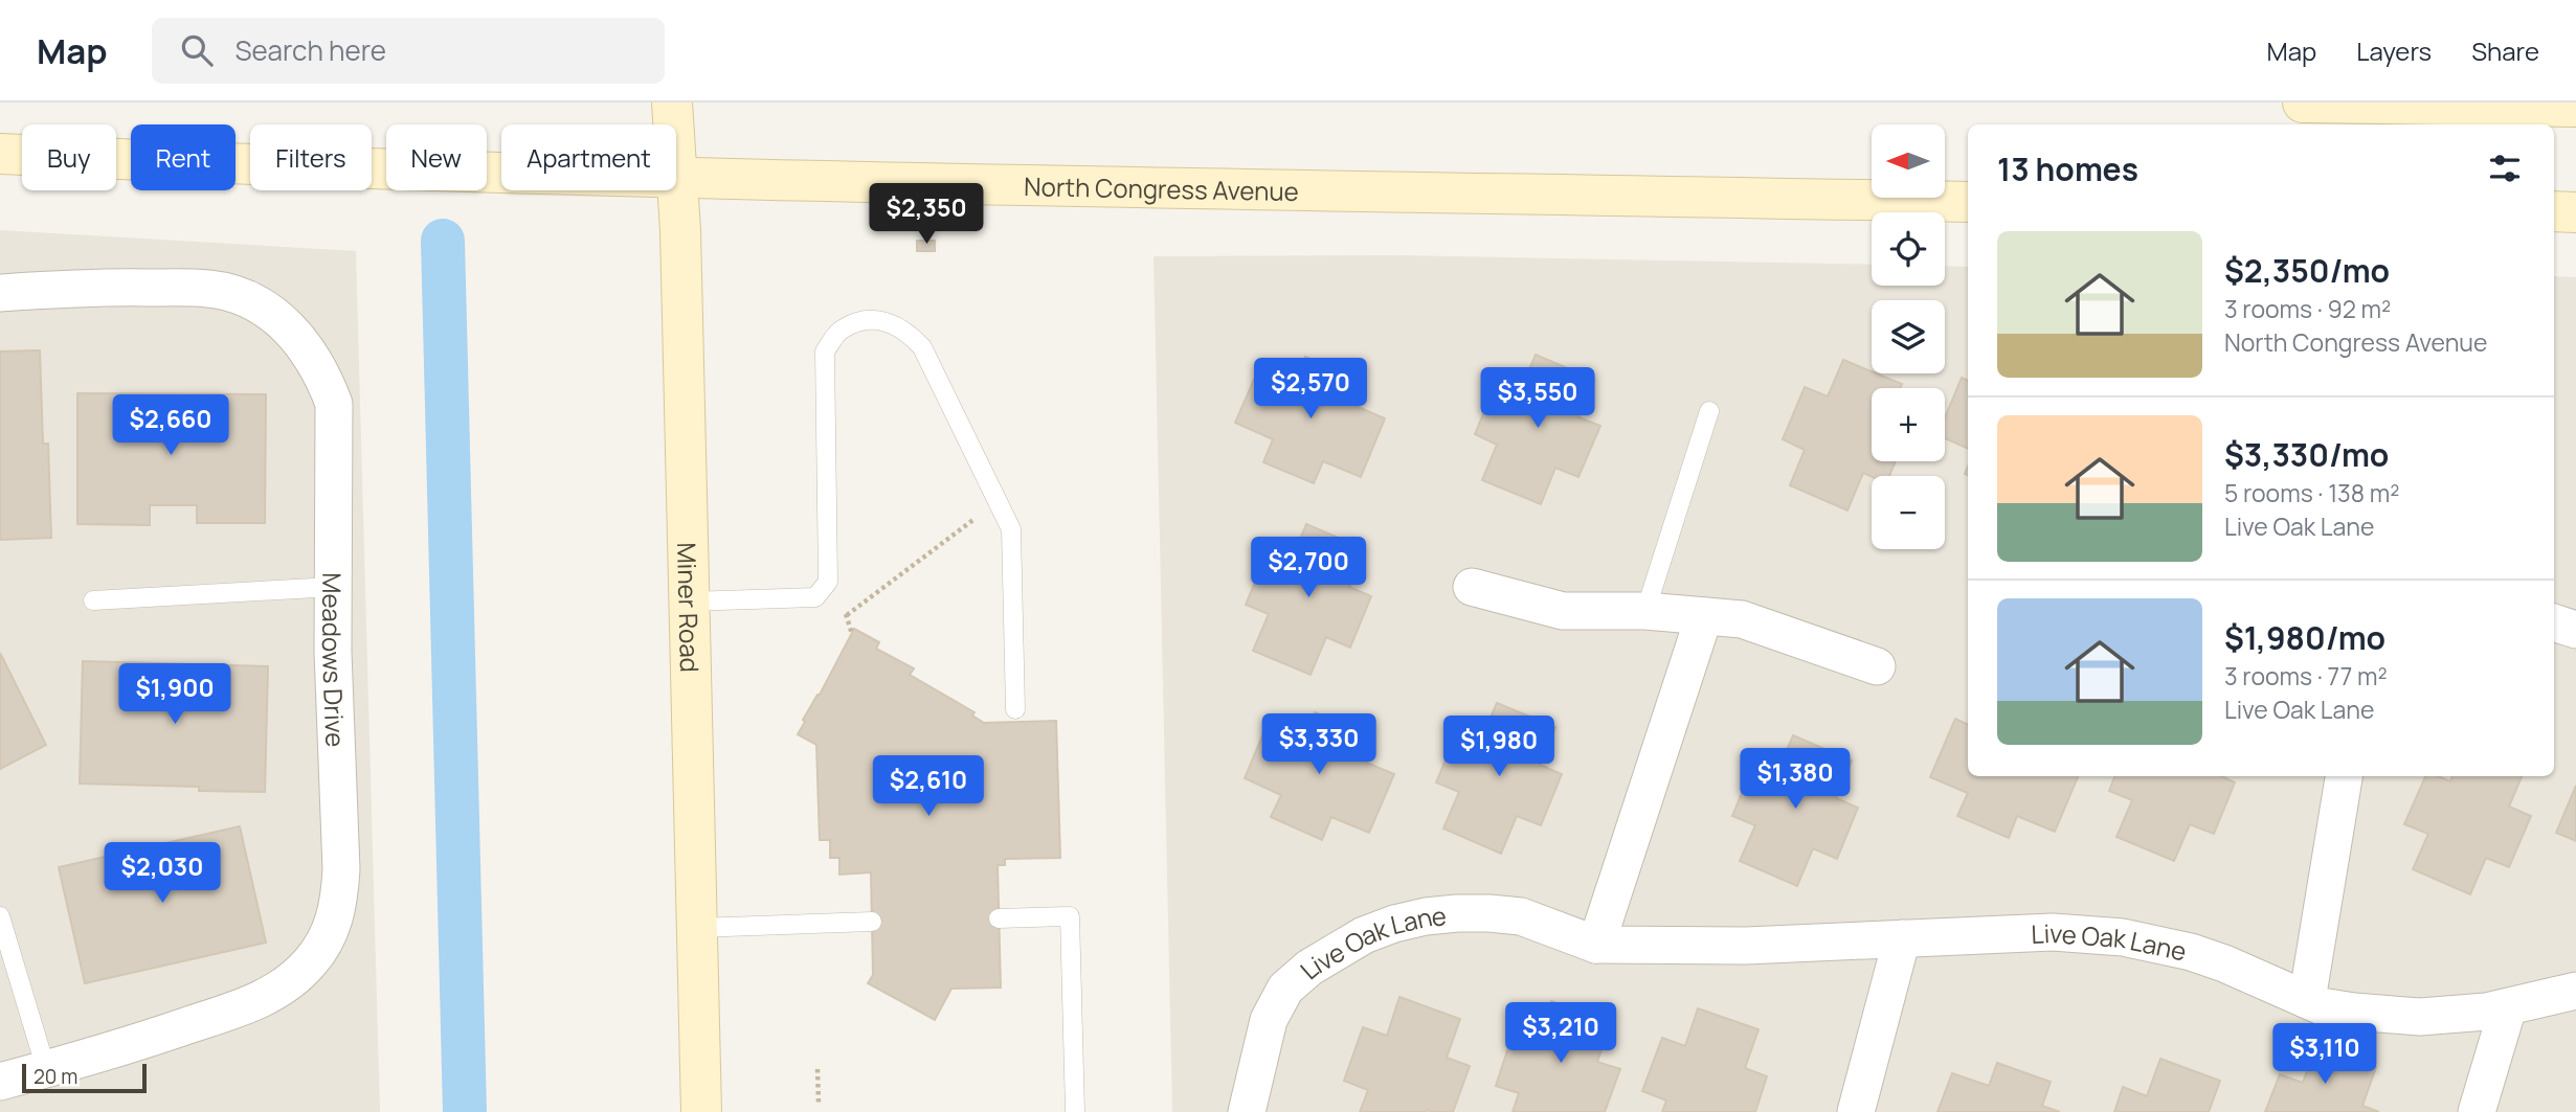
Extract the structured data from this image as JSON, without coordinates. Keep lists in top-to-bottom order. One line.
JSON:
{"streets":{"main road":["North Congress Avenue","Miner Road"],"street":["Meadows Drive","Live Oak Lane"]},"crossings":[["North Congress Avenue","Miner Road"]],"scale_bar":"20 m","north":"left","page":{"header":"Map","search":"Search here","nav":["Map","Layers","Share"],"map_buttons":["+","−"],"chip":["Buy","Rent","Filters","New","Apartment"],"heading":"13 homes","price":["$2,350","$2,570","$3,550","$2,660","$2,700","$1,900","$3,330","$1,980","$1,380","$2,610","$2,030","$3,210","$3,110"],"list":[{"name":"$2,350/mo","note":"3 rooms · 92 m² · North Congress Avenue"},{"name":"$3,330/mo","note":"5 rooms · 138 m² · Live Oak Lane"},{"name":"$1,980/mo","note":"3 rooms · 77 m² · Live Oak Lane"}],"scale":"20 m"}}
